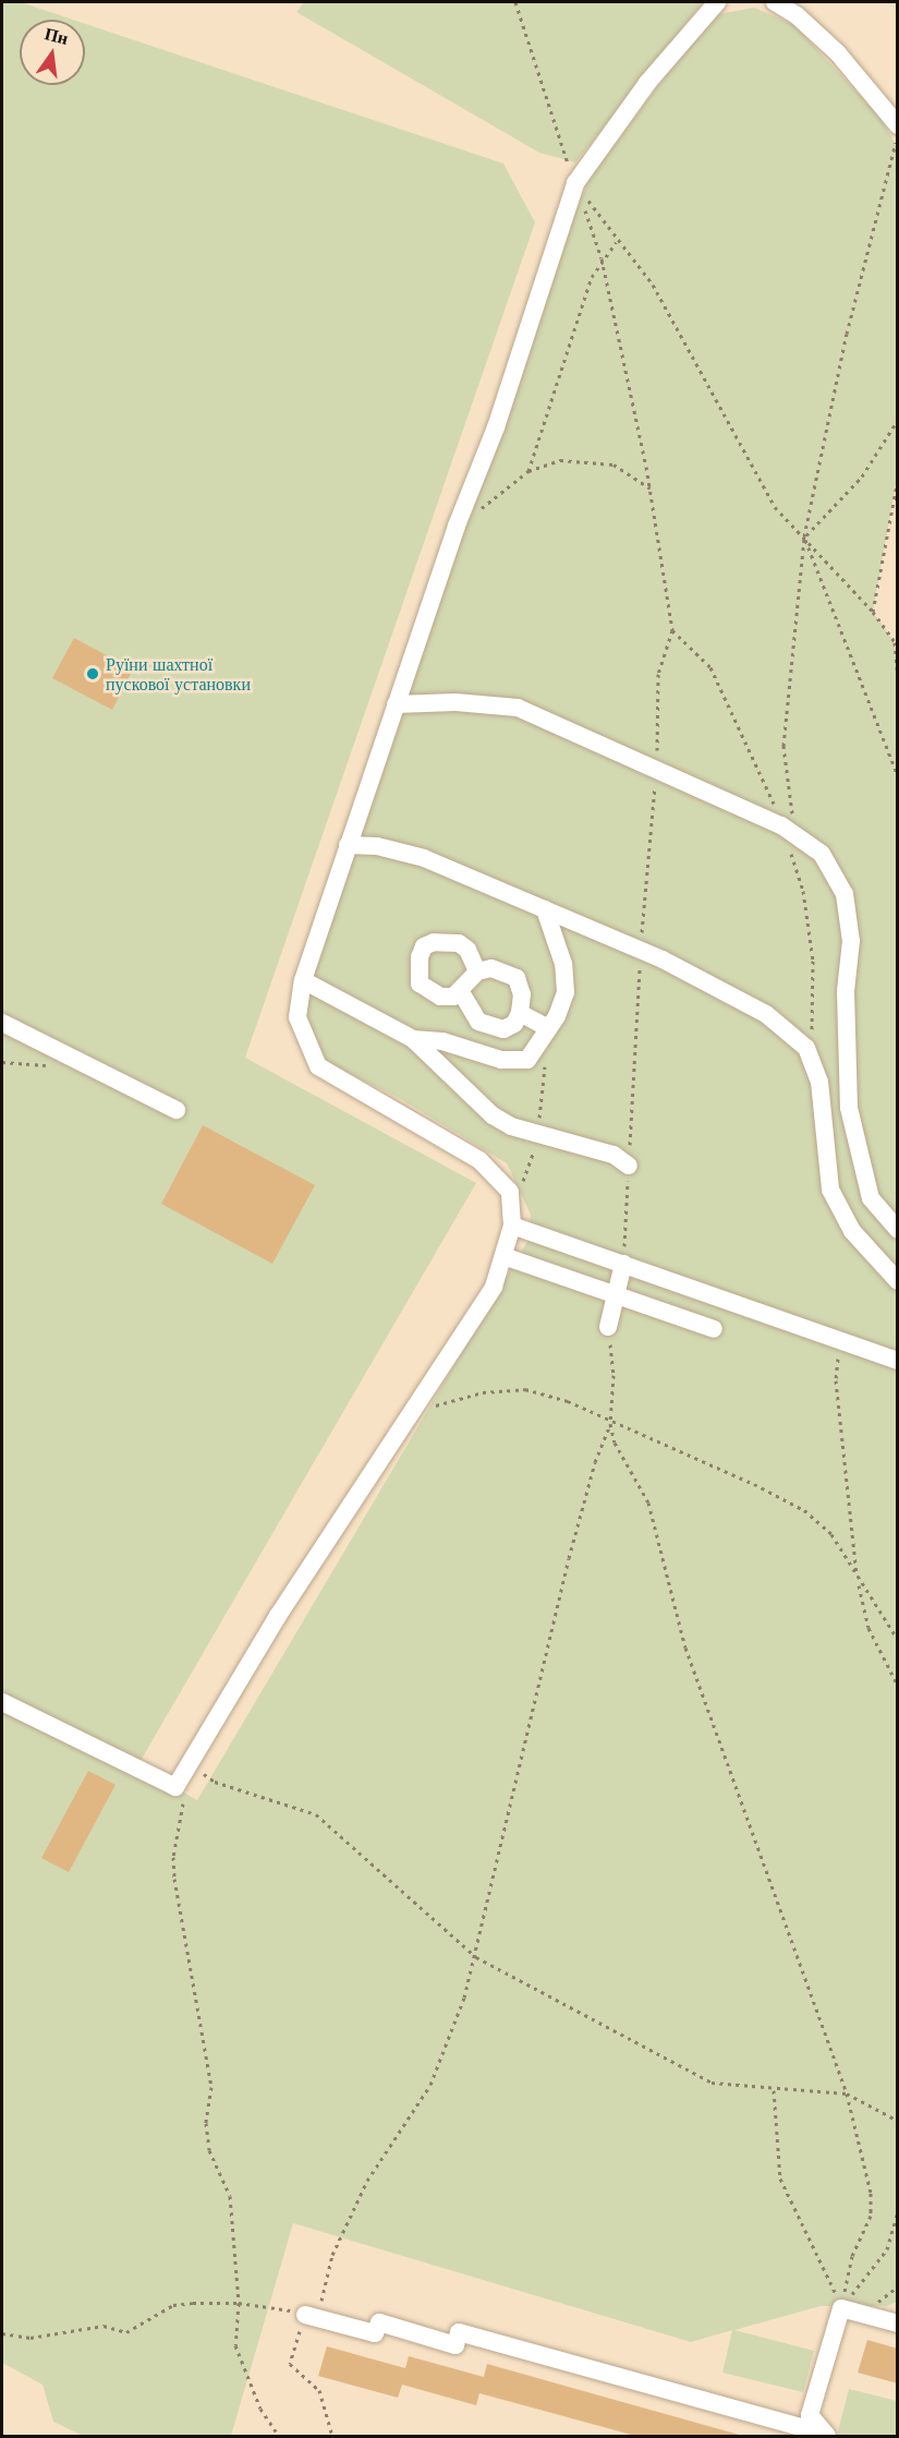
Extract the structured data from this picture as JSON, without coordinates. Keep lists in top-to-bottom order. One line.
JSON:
{"places":["Руїни шахтної пускової установки"],"north":"top"}
